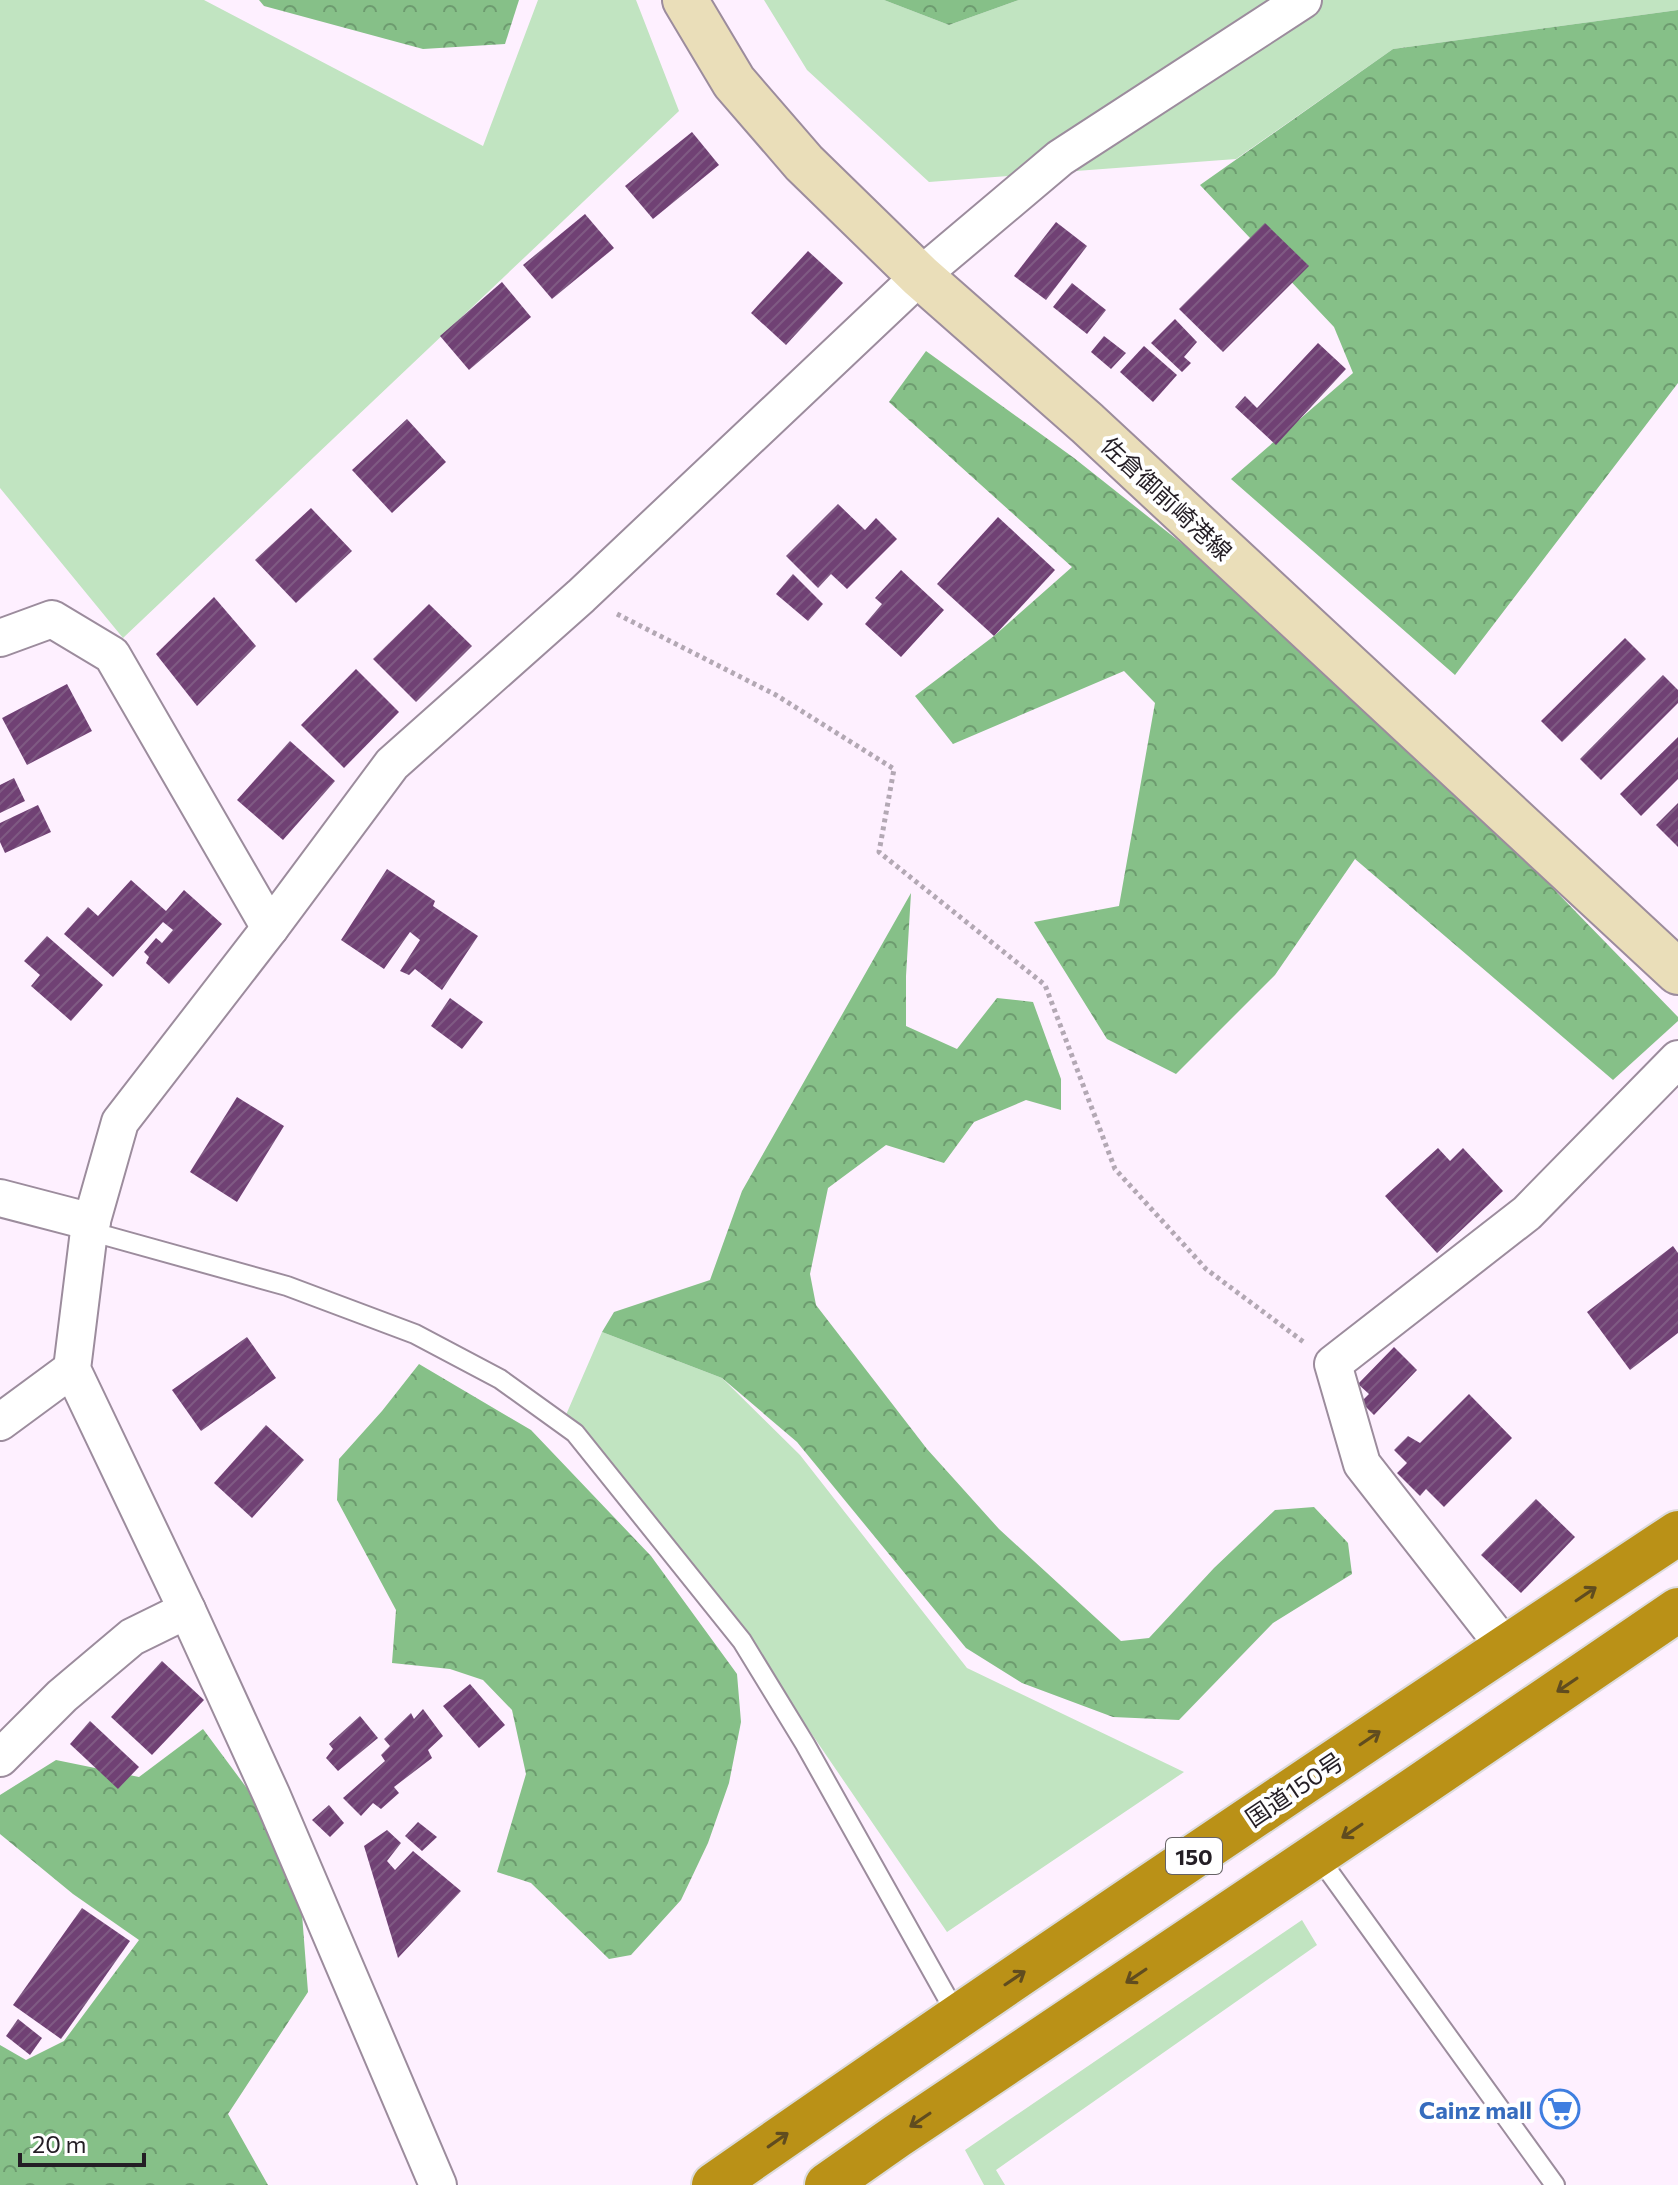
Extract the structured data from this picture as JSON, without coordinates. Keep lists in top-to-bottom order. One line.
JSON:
{"streets":{"highway":["国道150号","150"],"main road":["佐倉御前崎港線"]},"places":{"supermarket":["Cainz mall"]},"scale_bar":"20 m"}
